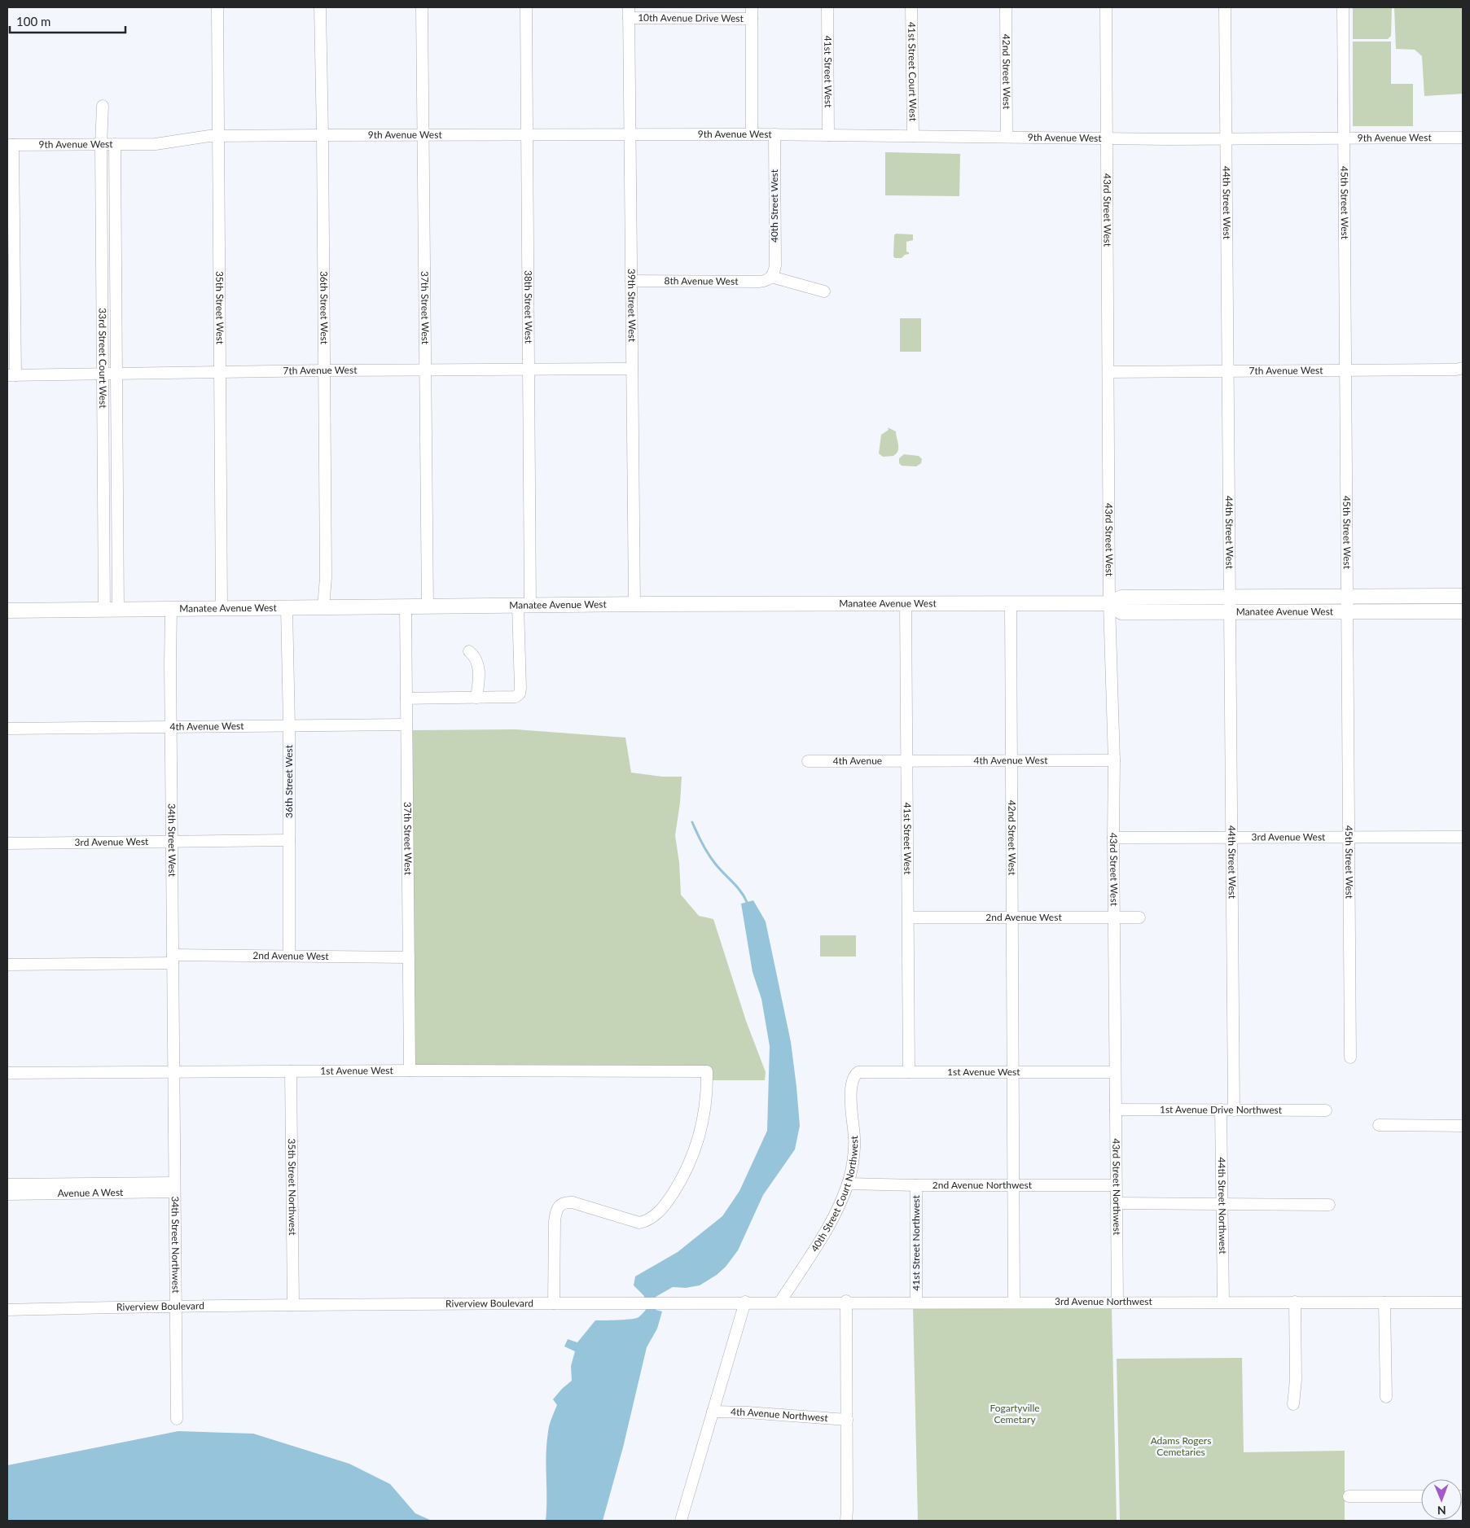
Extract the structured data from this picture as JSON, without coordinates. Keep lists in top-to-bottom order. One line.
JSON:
{"streets":{"main road":["Manatee Avenue West"],"street":["10th Avenue Drive West","41st Street West","41st Street Court West","42nd Street West","9th Avenue West","44th Street West","45th Street West","40th Street West","43rd Street West","8th Avenue West","39th Street West","38th Street West","37th Street West","35th Street West","36th Street West","33rd Street Court West","7th Avenue West","4th Avenue West","4th Avenue","3rd Avenue West","34th Street West","2nd Avenue West","1st Avenue West","1st Avenue Drive Northwest","2nd Avenue Northwest","43rd Street Northwest","35th Street Northwest","Avenue A West","40th Street Court Northwest","44th Street Northwest","41st Street Northwest","34th Street Northwest","3rd Avenue Northwest","Riverview Boulevard","4th Avenue Northwest"]},"crossings":[["10th Avenue Drive West","39th Street West"],["41st Street West","9th Avenue West"],["41st Street West","Manatee Avenue West"],["41st Street West","4th Avenue West"],["41st Street West","4th Avenue"],["41st Street West","2nd Avenue West"],["41st Street West","1st Avenue West"],["41st Street Court West","9th Avenue West"],["42nd Street West","9th Avenue West"],["42nd Street West","Manatee Avenue West"],["42nd Street West","4th Avenue West"],["42nd Street West","2nd Avenue West"],["42nd Street West","1st Avenue West"],["42nd Street West","2nd Avenue Northwest"],["42nd Street West","3rd Avenue Northwest"],["9th Avenue West","44th Street West"],["9th Avenue West","45th Street West"],["9th Avenue West","40th Street West"],["9th Avenue West","43rd Street West"],["9th Avenue West","39th Street West"],["9th Avenue West","38th Street West"],["9th Avenue West","37th Street West"],["9th Avenue West","35th Street West"],["9th Avenue West","36th Street West"],["9th Avenue West","33rd Street Court West"],["44th Street West","7th Avenue West"],["44th Street West","Manatee Avenue West"],["44th Street West","3rd Avenue West"],["44th Street West","1st Avenue Drive Northwest"],["45th Street West","7th Avenue West"],["45th Street West","Manatee Avenue West"],["45th Street West","3rd Avenue West"],["40th Street West","8th Avenue West"],["43rd Street West","7th Avenue West"],["43rd Street West","Manatee Avenue West"],["43rd Street West","4th Avenue West"],["43rd Street West","3rd Avenue West"],["43rd Street West","2nd Avenue West"],["43rd Street West","1st Avenue West"],["43rd Street West","43rd Street Northwest"],["8th Avenue West","39th Street West"],["39th Street West","7th Avenue West"],["39th Street West","Manatee Avenue West"],["38th Street West","7th Avenue West"],["38th Street West","Manatee Avenue West"],["37th Street West","7th Avenue West"],["37th Street West","Manatee Avenue West"],["37th Street West","4th Avenue West"],["37th Street West","2nd Avenue West"],["37th Street West","1st Avenue West"],["35th Street West","7th Avenue West"],["35th Street West","Manatee Avenue West"],["36th Street West","7th Avenue West"],["36th Street West","Manatee Avenue West"],["36th Street West","4th Avenue West"],["36th Street West","3rd Avenue West"],["36th Street West","2nd Avenue West"],["33rd Street Court West","7th Avenue West"],["33rd Street Court West","Manatee Avenue West"],["Manatee Avenue West","34th Street West"],["4th Avenue West","4th Avenue"],["4th Avenue West","34th Street West"],["3rd Avenue West","34th Street West"],["34th Street West","2nd Avenue West"],["34th Street West","1st Avenue West"],["34th Street West","34th Street Northwest"],["1st Avenue West","43rd Street Northwest"],["1st Avenue West","35th Street Northwest"],["1st Avenue West","40th Street Court Northwest"],["1st Avenue West","34th Street Northwest"],["1st Avenue West","Riverview Boulevard"],["1st Avenue Drive Northwest","43rd Street Northwest"],["1st Avenue Drive Northwest","44th Street Northwest"],["2nd Avenue Northwest","43rd Street Northwest"],["2nd Avenue Northwest","40th Street Court Northwest"],["2nd Avenue Northwest","41st Street Northwest"],["43rd Street Northwest","3rd Avenue Northwest"],["35th Street Northwest","Riverview Boulevard"],["Avenue A West","34th Street Northwest"],["40th Street Court Northwest","3rd Avenue Northwest"],["44th Street Northwest","3rd Avenue Northwest"],["41st Street Northwest","3rd Avenue Northwest"],["34th Street Northwest","Riverview Boulevard"],["3rd Avenue Northwest","Riverview Boulevard"]],"parks":["Fogartyville Cemetary","Adams Rogers Cemetaries"],"scale_bar":"100 m","north":"bottom"}
